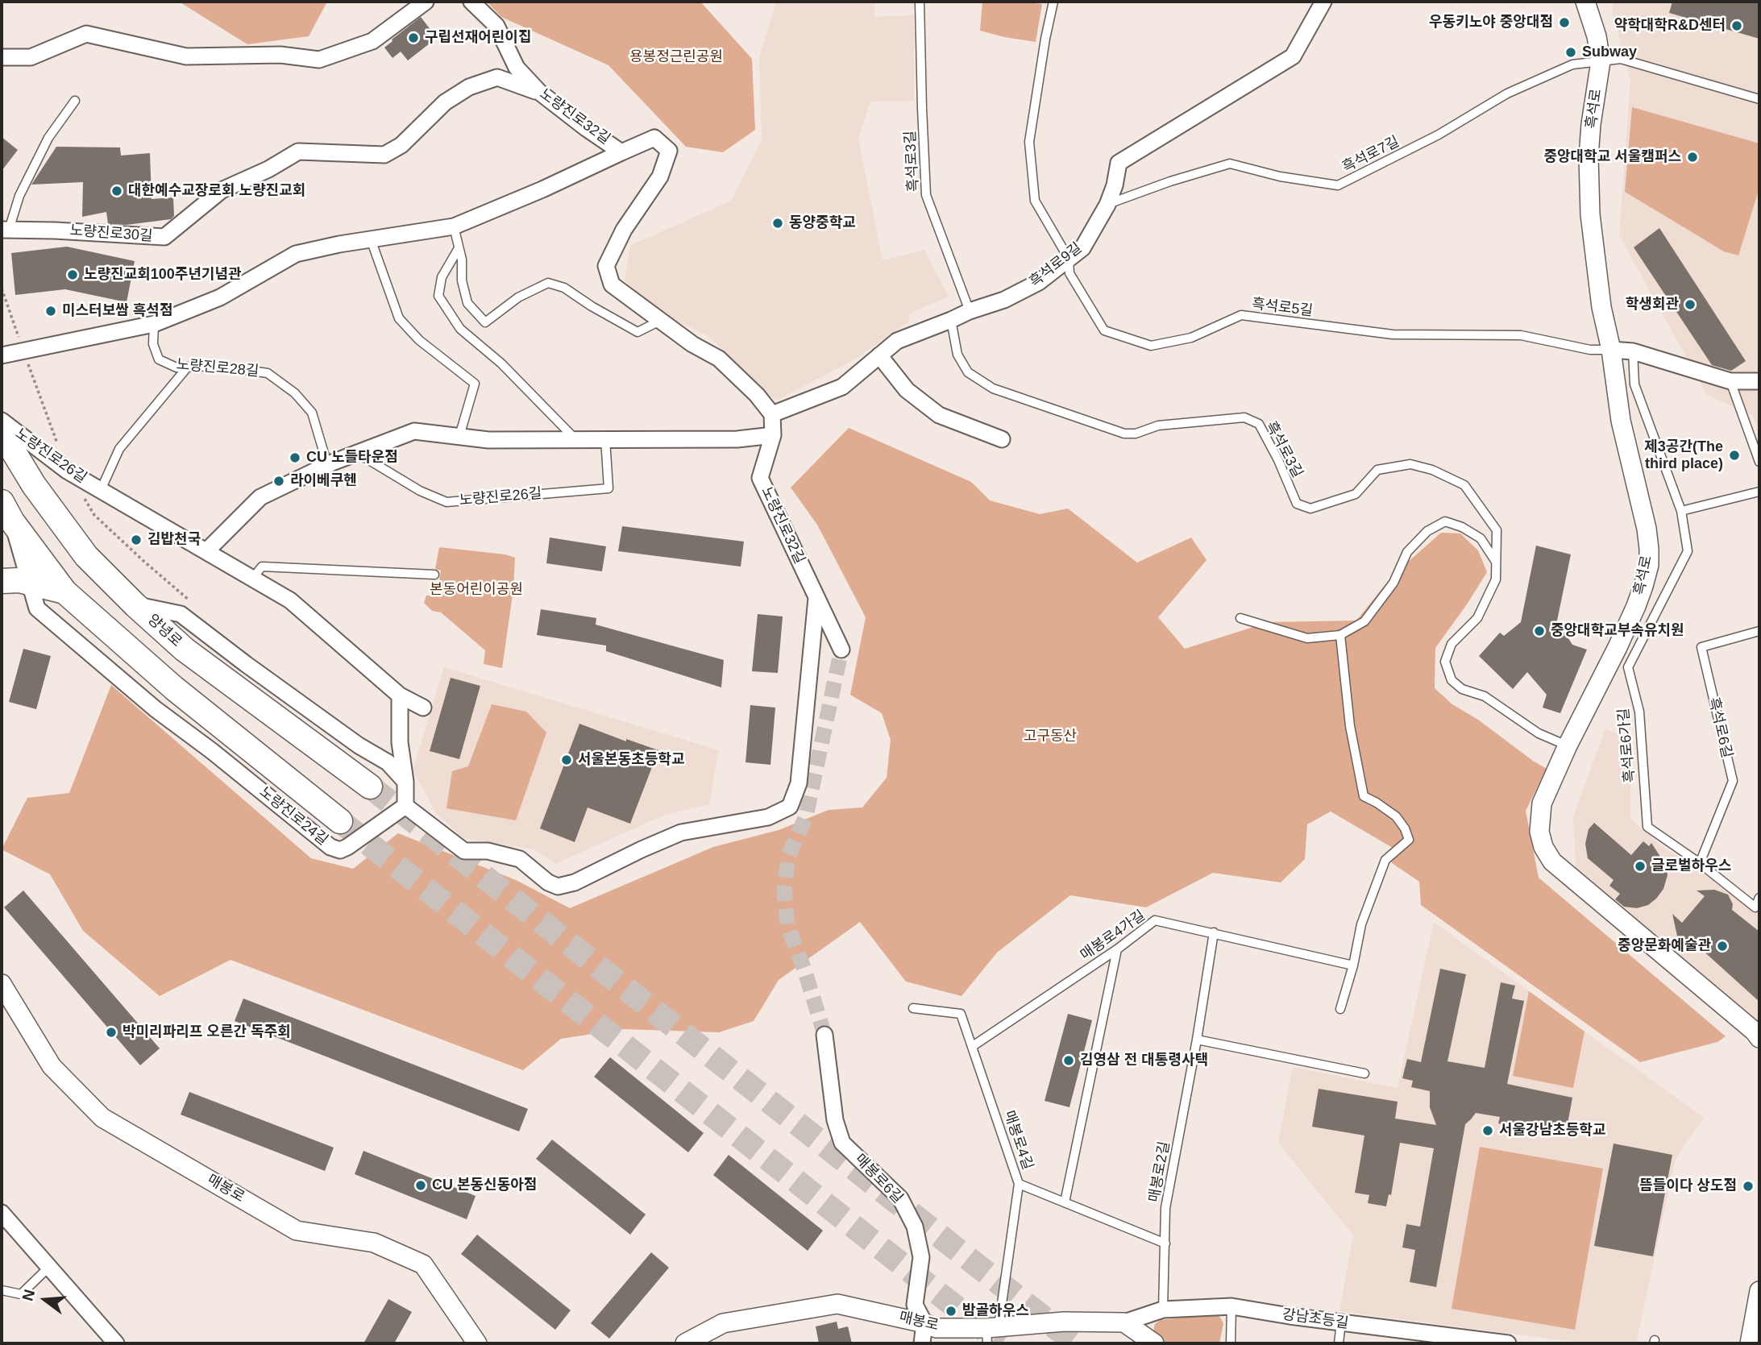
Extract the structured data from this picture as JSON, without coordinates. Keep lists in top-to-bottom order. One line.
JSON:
{"streets":{"main road":["양녕로"],"street":["흑석로","노량진로32길","노량진로30길","흑석로9길","노량진로26길","노량진로24길","매봉로6길","매봉로","강남초등길"],"lane":["흑석로7길","흑석로3길","흑석로5길","노량진로28길","흑석로6길","흑석로6가길","매봉로4가길","매봉로4길","매봉로2길"]},"crossings":[["흑석로","흑석로7길"],["흑석로","흑석로3길"],["흑석로","흑석로5길"],["노량진로32길","노량진로30길"],["노량진로32길","흑석로9길"],["흑석로7길","흑석로9길"],["흑석로3길","흑석로9길"],["흑석로9길","흑석로5길"],["노량진로28길","노량진로26길"],["흑석로6길","흑석로6가길"],["매봉로4가길","매봉로4길"],["매봉로4가길","매봉로2길"],["매봉로4길","매봉로"],["매봉로2길","강남초등길"],["매봉로6길","매봉로"],["매봉로","강남초등길"]],"parks":["용봉정근린공원","본동어린이공원","고구동산"],"places":["우동키노야 중앙대점","약학대학R&D센터","구립선재어린이집","Subway","중앙대학교 서울캠퍼스","대한예수교장로회 노량진교회","동양중학교","노량진교회100주년기념관","학생회관","미스터보쌈 흑석점","제3공간(The third place)","CU 노들타운점","라이베쿠헨","김밥천국","중앙대학교부속유치원","서울본동초등학교","글로벌하우스","중앙문화예술관","박미리파리프 오른간 독주회","김영삼 전 대통령사택","서울강남초등학교","CU 본동신동아점","뜸들이다 상도점","밤골하우스"],"north":"left"}
